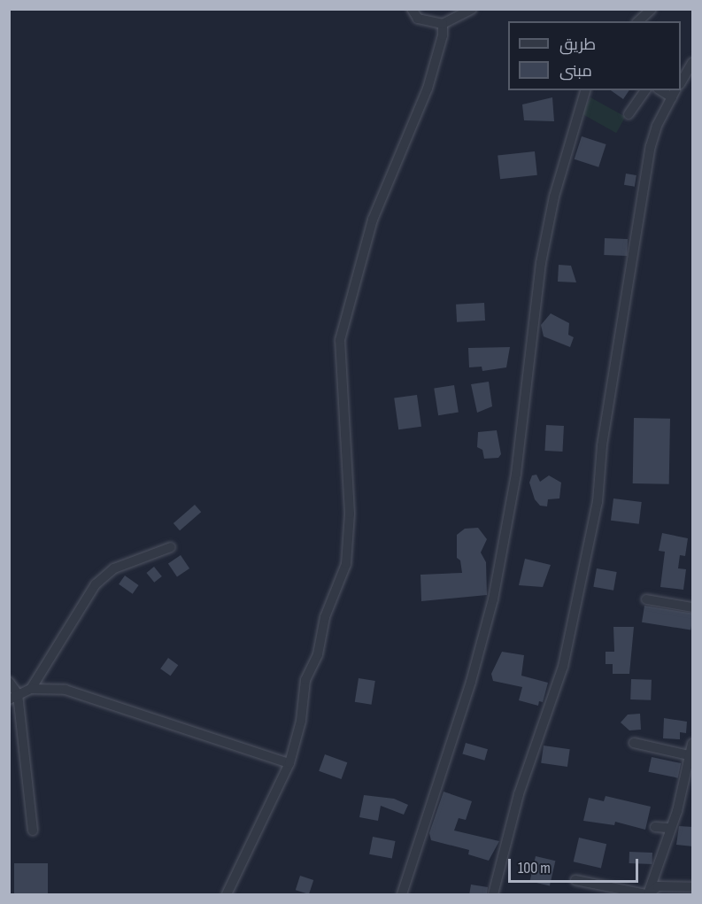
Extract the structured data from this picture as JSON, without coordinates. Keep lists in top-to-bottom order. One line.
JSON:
{"legend":["طريق","مبنى"],"scale_bar":"100 m"}
